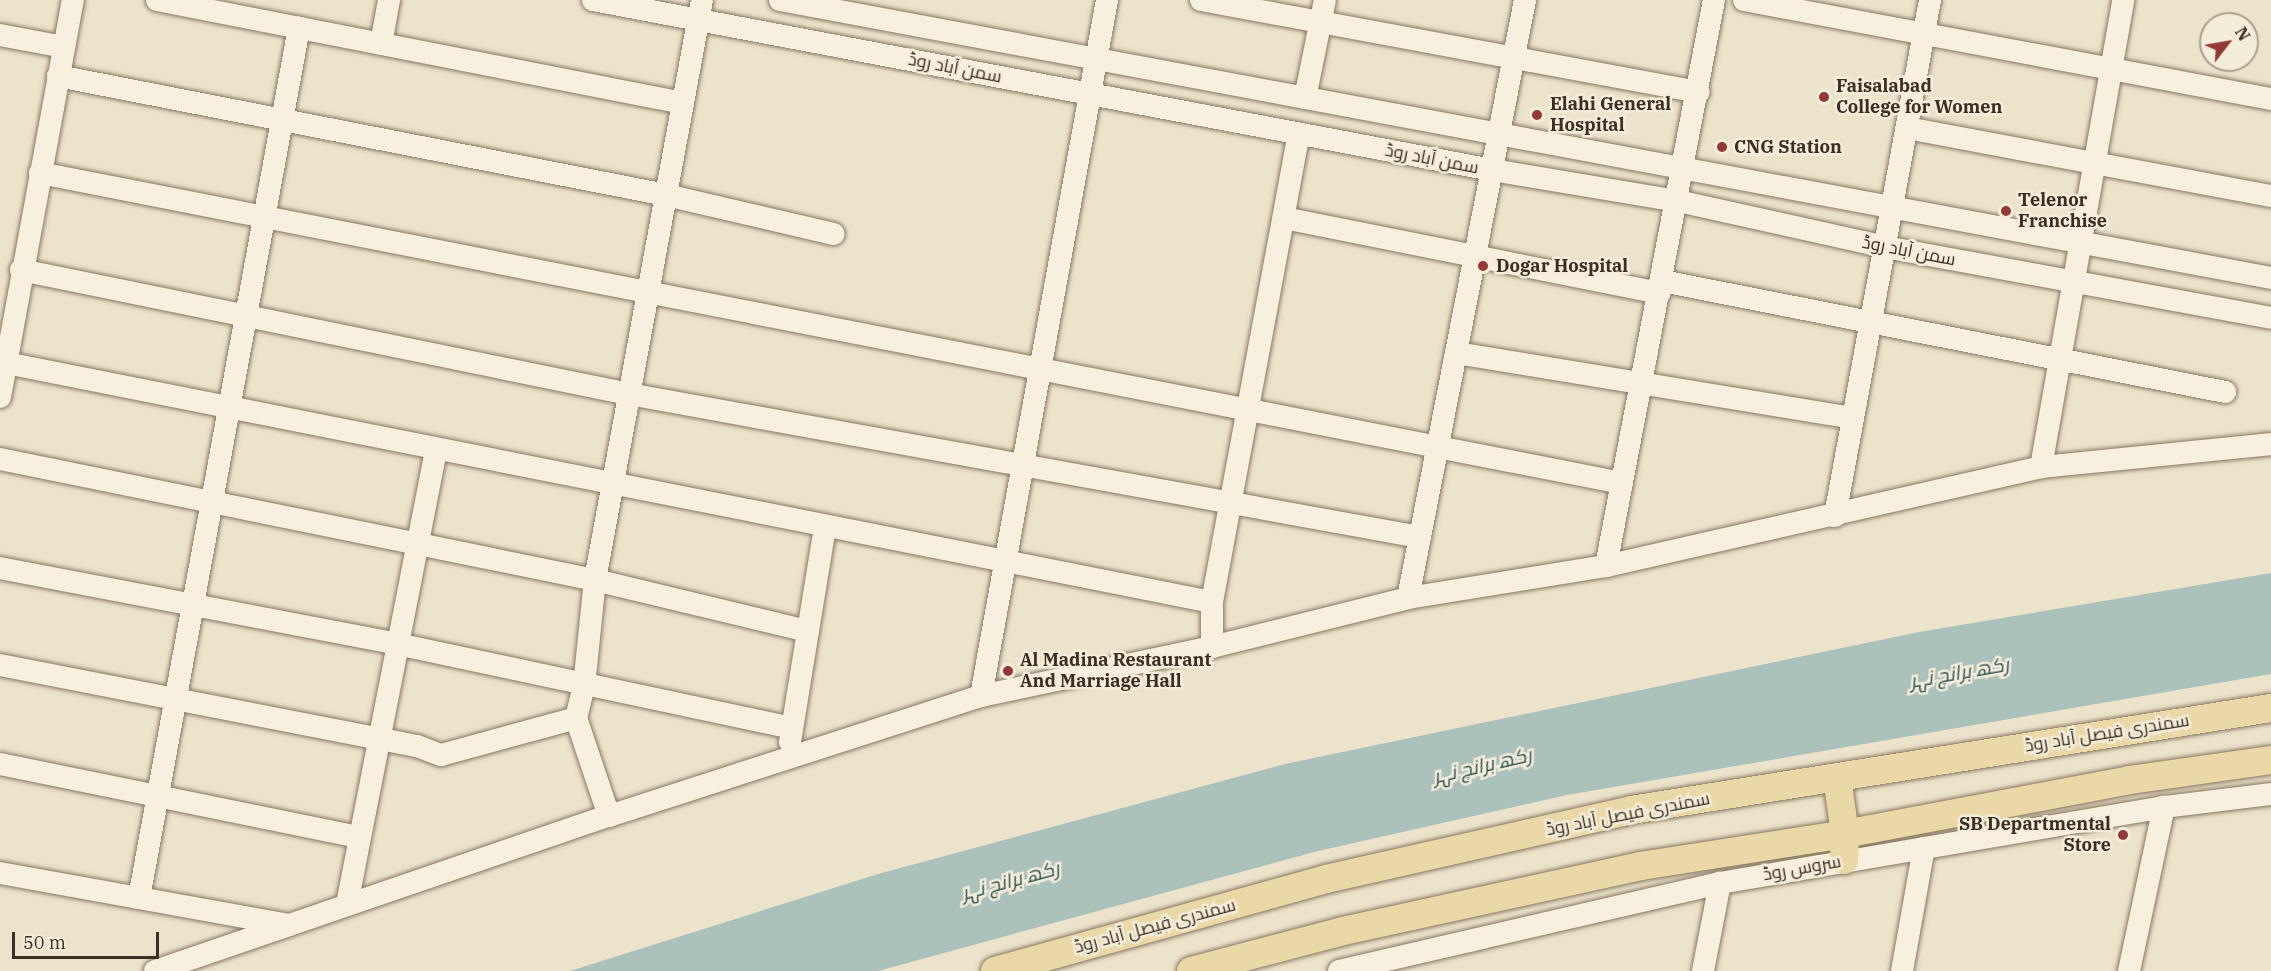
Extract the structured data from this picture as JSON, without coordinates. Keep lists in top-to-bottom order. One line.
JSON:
{"streets":{"main road":["سمندری فیصل آباد روڈ"],"street":["سمن آباد روڈ","سروس روڈ"]},"water":["رکھ برانچ نہر"],"places":["Faisalabad College for Women","Elahi General Hospital","CNG Station","Telenor Franchise","Dogar Hospital","Al Madina Restaurant And Marriage Hall","SB Departmental Store"],"scale_bar":"50 m","north":"top right"}
